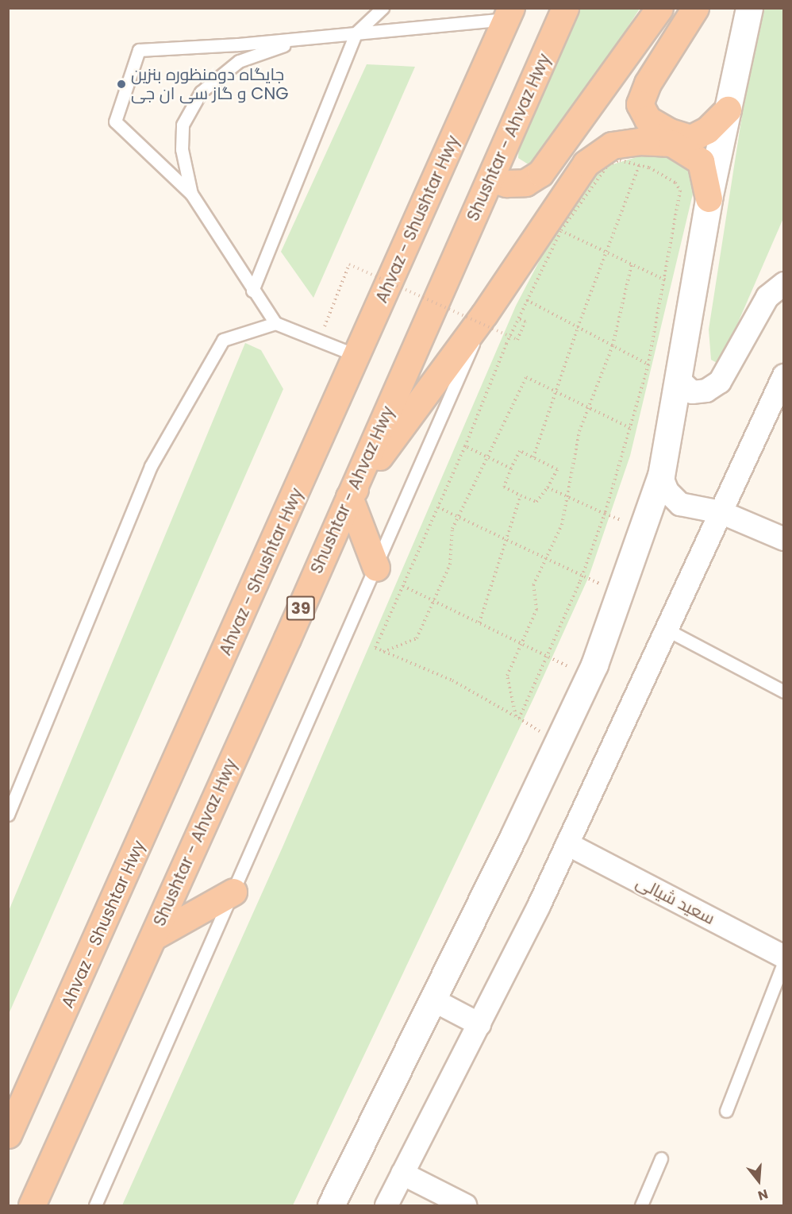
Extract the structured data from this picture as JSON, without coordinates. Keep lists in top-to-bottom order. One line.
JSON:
{"streets":{"highway":["Shushtar - Ahvaz Hwy","Ahvaz - Shushtar Hwy","39"],"street":["سعید شیالی"]},"places":["جایگاه دومنظوره بنزین و گاز سی ان جی CNG"],"north":"bottom"}
